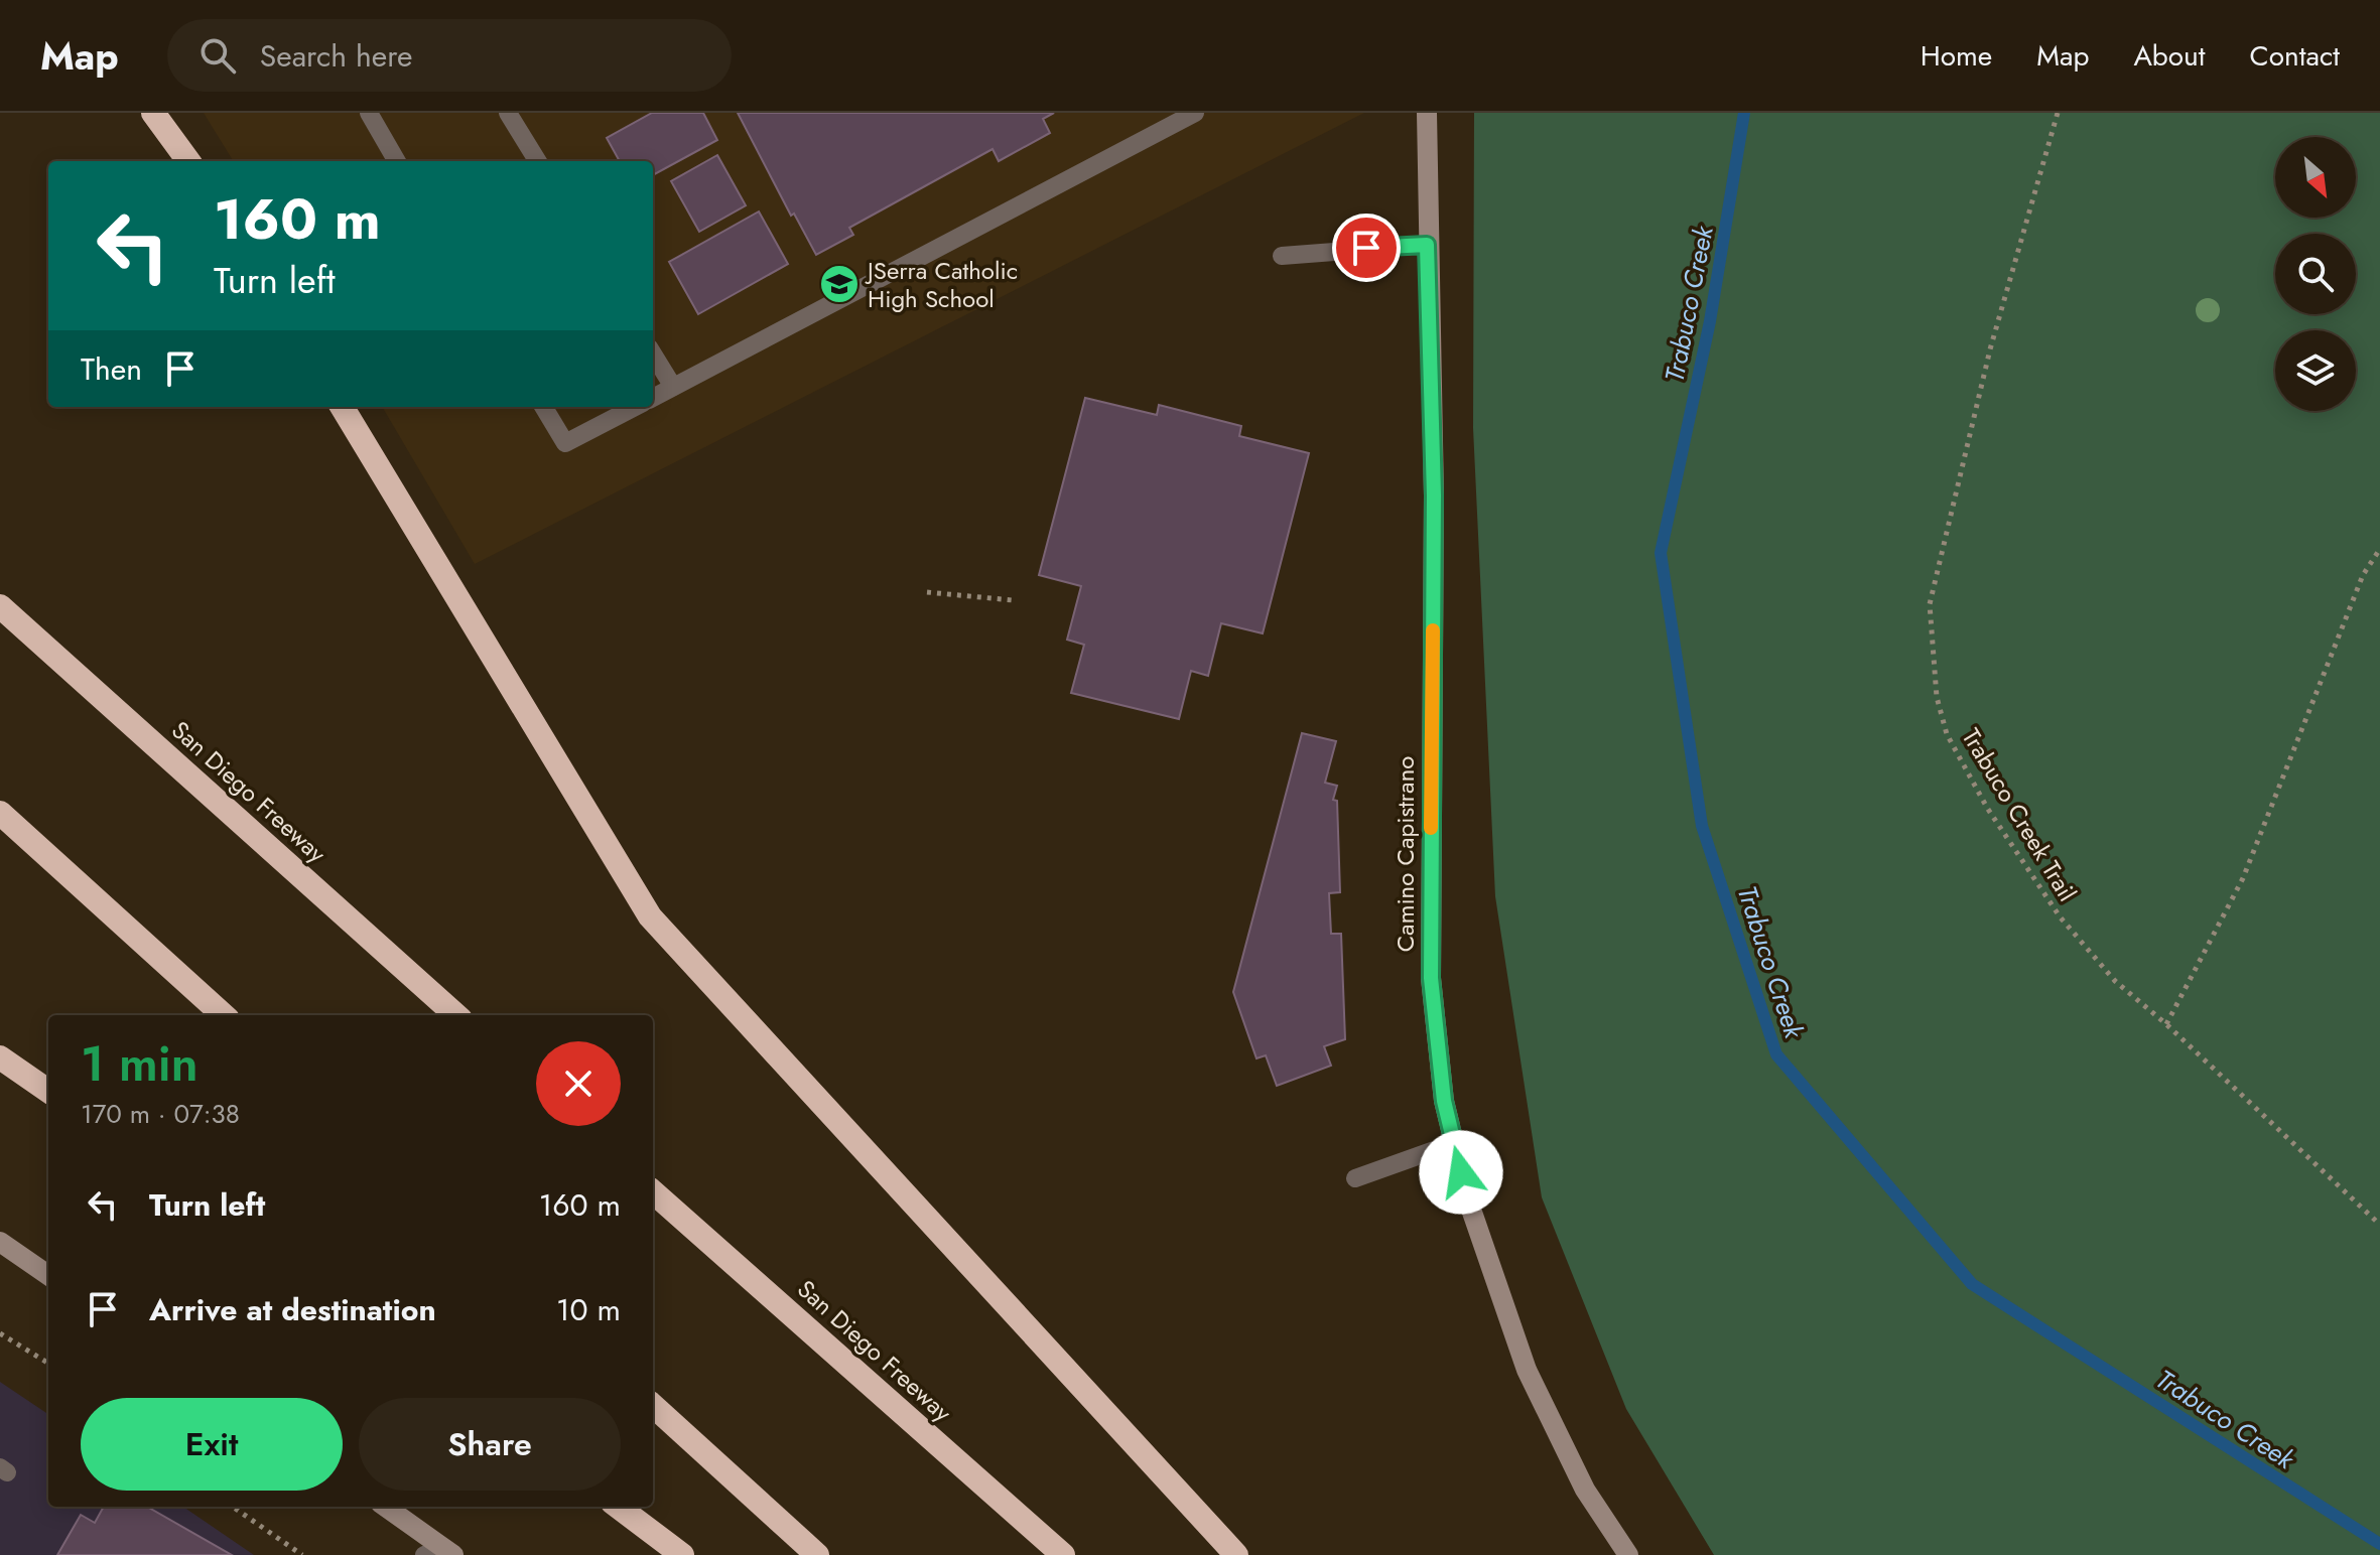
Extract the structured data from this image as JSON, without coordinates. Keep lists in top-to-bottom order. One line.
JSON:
{"streets":{"highway":["San Diego Freeway"],"street":["Camino Capistrano"],"path":["Trabuco Creek Trail"]},"water":["Trabuco Creek"],"places":{"school or university":["JSerra Catholic High School"]},"north":"bottom right","page":{"header":"Map","search":"Search here","nav":["Home","Map","About","Contact"],"turn":["160 m","Turn left"],"then":"Then","heading":["1 min","170 m · 07:38"],"list":[{"name":"Turn left","value":"160 m"},{"name":"Arrive at destination","value":"10 m"}],"buttons":["Exit","Share"]}}
